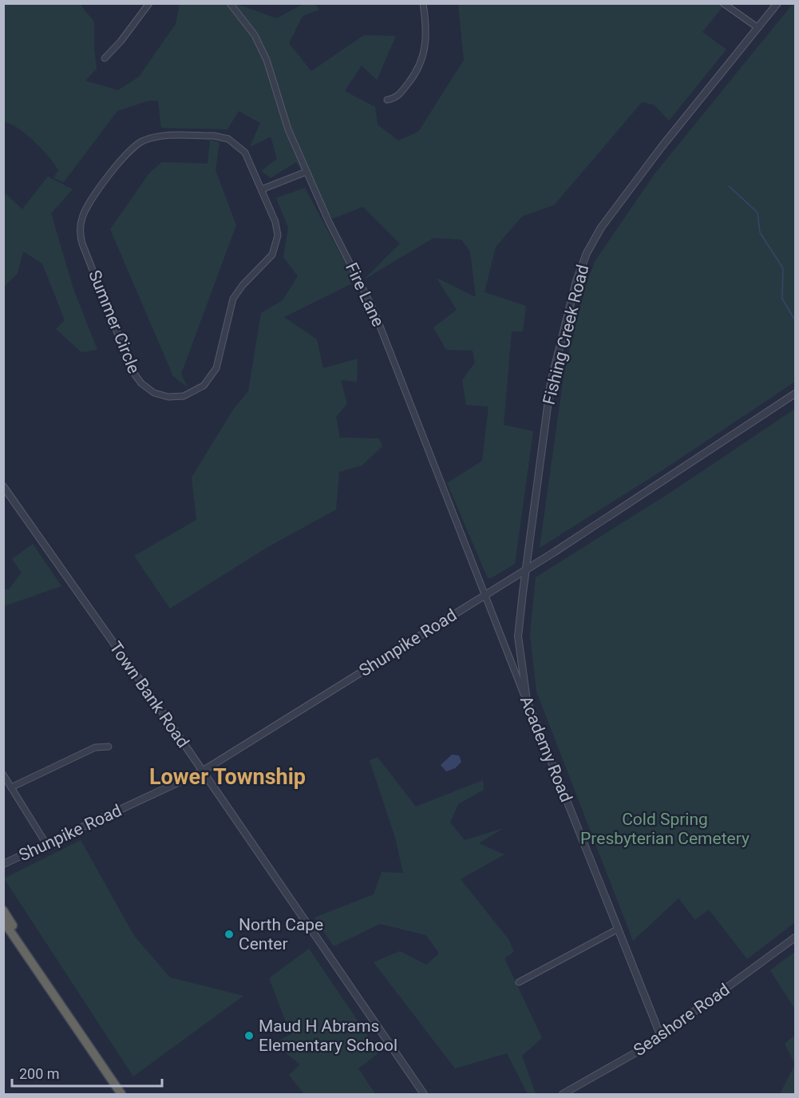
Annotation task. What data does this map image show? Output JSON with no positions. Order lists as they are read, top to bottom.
{
  "streets": {
    "street": [
      "Fire Lane",
      "Summer Circle",
      "Fishing Creek Road",
      "Shunpike Road",
      "Town Bank Road",
      "Academy Road",
      "Seashore Road"
    ]
  },
  "crossings": [
    ["Fire Lane", "Shunpike Road"],
    ["Fire Lane", "Academy Road"],
    ["Fishing Creek Road", "Shunpike Road"],
    ["Fishing Creek Road", "Academy Road"],
    ["Shunpike Road", "Town Bank Road"],
    ["Shunpike Road", "Academy Road"],
    ["Academy Road", "Seashore Road"]
  ],
  "districts": ["Lower Township"],
  "parks": ["Cold Spring Presbyterian Cemetery"],
  "places": ["North Cape Center", "Maud H Abrams Elementary School"],
  "scale_bar": "200 m"
}
